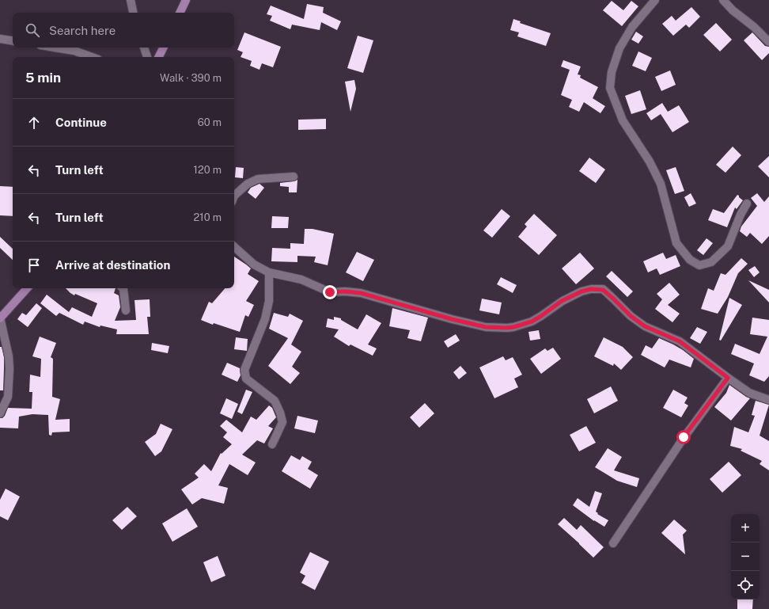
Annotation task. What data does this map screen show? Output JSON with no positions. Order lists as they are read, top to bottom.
{
  "page": {
    "search": "Search here",
    "heading": ["5 min", "Walk · 390 m"],
    "list": [
      ["Continue", "60 m"],
      ["Turn left", "120 m"],
      ["Turn left", "210 m"],
      "Arrive at destination"
    ],
    "map_buttons": ["+", "−"]
  }
}
